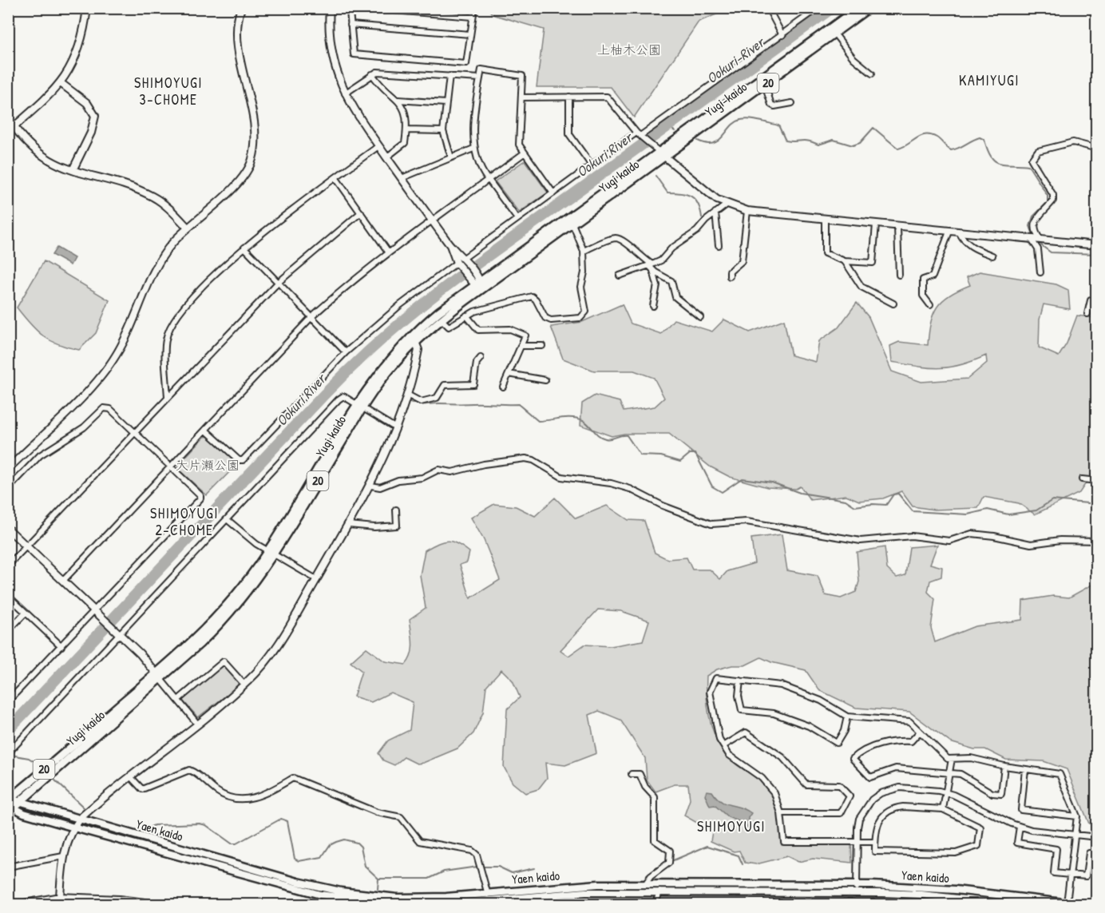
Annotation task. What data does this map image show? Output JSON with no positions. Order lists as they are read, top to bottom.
{
  "streets": {
    "main road": [
      "20",
      "Yugi-kaido",
      "Yugi kaido",
      "Yaen kaido"
    ]
  },
  "crossings": [
    ["Yugi-kaido", "Yugi kaido"],
    ["Yugi kaido", "Yaen kaido"]
  ],
  "districts": [
    "KAMIYUGI",
    "SHIMOYUGI 3-CHOME",
    "SHIMOYUGI 2-CHOME",
    "SHIMOYUGI"
  ],
  "water": ["Ookuri-River", "Ookuri River"],
  "parks": ["上柚木公園", "大片瀬公園"]
}
